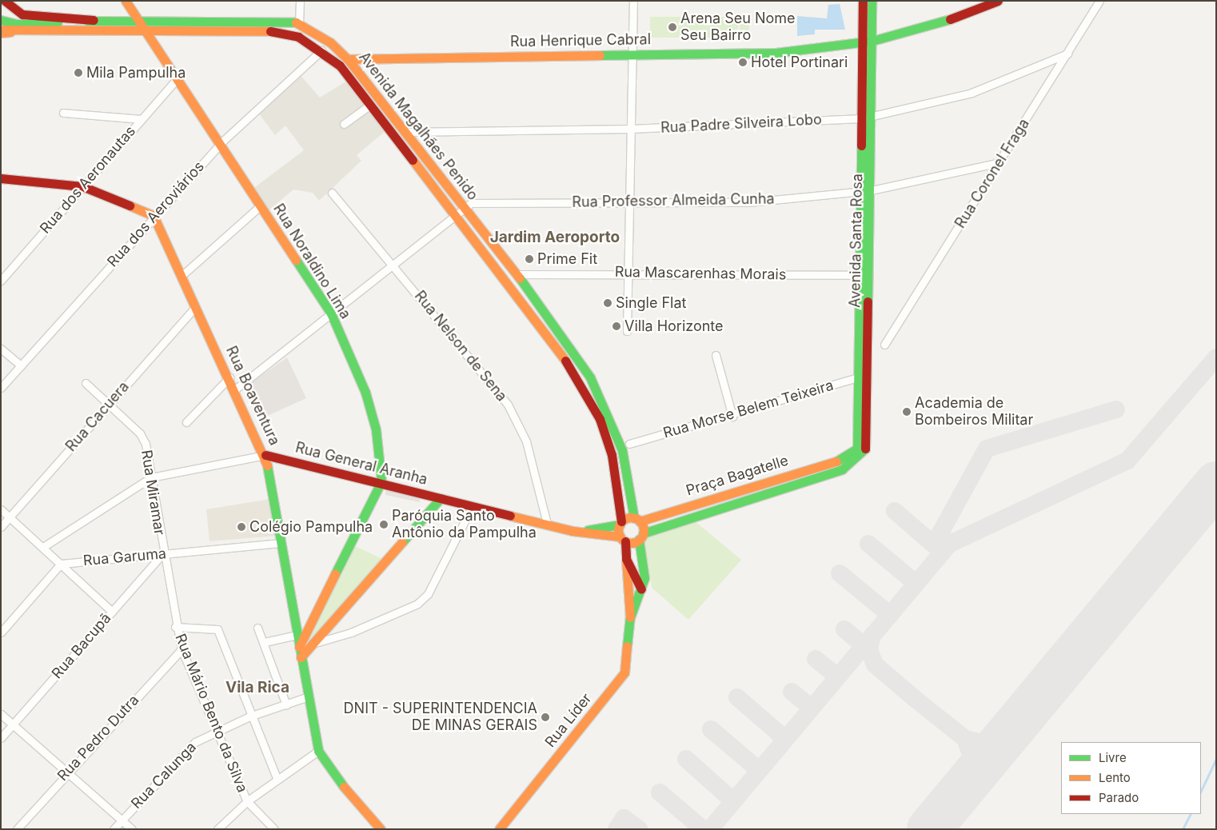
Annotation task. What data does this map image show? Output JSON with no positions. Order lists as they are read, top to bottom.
{
  "streets": {
    "main road": [
      "Rua Henrique Cabral",
      "Avenida Magalhães Penido",
      "Avenida Santa Rosa",
      "Rua Noraldino Lima",
      "Rua Boaventura",
      "Rua General Aranha",
      "Praça Bagatelle",
      "Rua Líder"
    ],
    "street": [
      "Rua Padre Silveira Lobo",
      "Rua Coronel Fraga",
      "Rua dos Aeronautas",
      "Rua Professor Almeida Cunha",
      "Rua dos Aeroviários",
      "Rua Mascarenhas Morais",
      "Rua Nelson de Sena",
      "Rua Morse Belem Teixeira",
      "Rua Cacuera",
      "Rua Miramar",
      "Rua Garuma",
      "Rua Bacupã",
      "Rua Mário Bento da Silva",
      "Rua Pedro Dutra",
      "Rua Calunga"
    ]
  },
  "crossings": [
    ["Rua Henrique Cabral", "Avenida Magalhães Penido"],
    ["Rua Henrique Cabral", "Avenida Santa Rosa"],
    ["Rua Padre Silveira Lobo", "Avenida Magalhães Penido"],
    ["Rua Padre Silveira Lobo", "Rua Coronel Fraga"],
    ["Rua Padre Silveira Lobo", "Avenida Santa Rosa"],
    ["Avenida Magalhães Penido", "Rua Professor Almeida Cunha"],
    ["Avenida Magalhães Penido", "Rua dos Aeroviários"],
    ["Avenida Magalhães Penido", "Rua Noraldino Lima"],
    ["Avenida Magalhães Penido", "Rua Mascarenhas Morais"],
    ["Avenida Magalhães Penido", "Rua General Aranha"],
    ["Avenida Magalhães Penido", "Praça Bagatelle"],
    ["Avenida Magalhães Penido", "Rua Líder"],
    ["Rua Coronel Fraga", "Rua Professor Almeida Cunha"],
    ["Rua dos Aeronautas", "Rua Noraldino Lima"],
    ["Rua Professor Almeida Cunha", "Avenida Santa Rosa"],
    ["Rua dos Aeroviários", "Rua Noraldino Lima"],
    ["Rua dos Aeroviários", "Rua Boaventura"],
    ["Avenida Santa Rosa", "Rua Mascarenhas Morais"],
    ["Avenida Santa Rosa", "Rua Morse Belem Teixeira"],
    ["Avenida Santa Rosa", "Praça Bagatelle"],
    ["Rua Noraldino Lima", "Rua General Aranha"],
    ["Rua Nelson de Sena", "Rua General Aranha"],
    ["Rua Boaventura", "Rua Cacuera"],
    ["Rua Boaventura", "Rua General Aranha"],
    ["Rua Boaventura", "Rua Garuma"],
    ["Rua Boaventura", "Rua Calunga"],
    ["Rua Cacuera", "Rua Miramar"],
    ["Rua General Aranha", "Praça Bagatelle"],
    ["Rua General Aranha", "Rua Miramar"],
    ["Rua General Aranha", "Rua Líder"],
    ["Praça Bagatelle", "Rua Líder"],
    ["Rua Miramar", "Rua Garuma"],
    ["Rua Miramar", "Rua Bacupã"],
    ["Rua Miramar", "Rua Mário Bento da Silva"],
    ["Rua Garuma", "Rua Bacupã"],
    ["Rua Garuma", "Rua Mário Bento da Silva"],
    ["Rua Bacupã", "Rua Mário Bento da Silva"],
    ["Rua Mário Bento da Silva", "Rua Pedro Dutra"],
    ["Rua Mário Bento da Silva", "Rua Calunga"]
  ],
  "districts": ["Jardim Aeroporto", "Vila Rica"],
  "places": [
    "Arena Seu Nome Seu Bairro",
    "Hotel Portinari",
    "Mila Pampulha",
    "Prime Fit",
    "Single Flat",
    "Villa Horizonte",
    "Academia de Bombeiros Militar",
    "Paróquia Santo Antônio da Pampulha",
    "Colégio Pampulha",
    "DNIT - SUPERINTENDENCIA DE MINAS GERAIS"
  ],
  "legend": ["Livre", "Lento", "Parado"]
}
